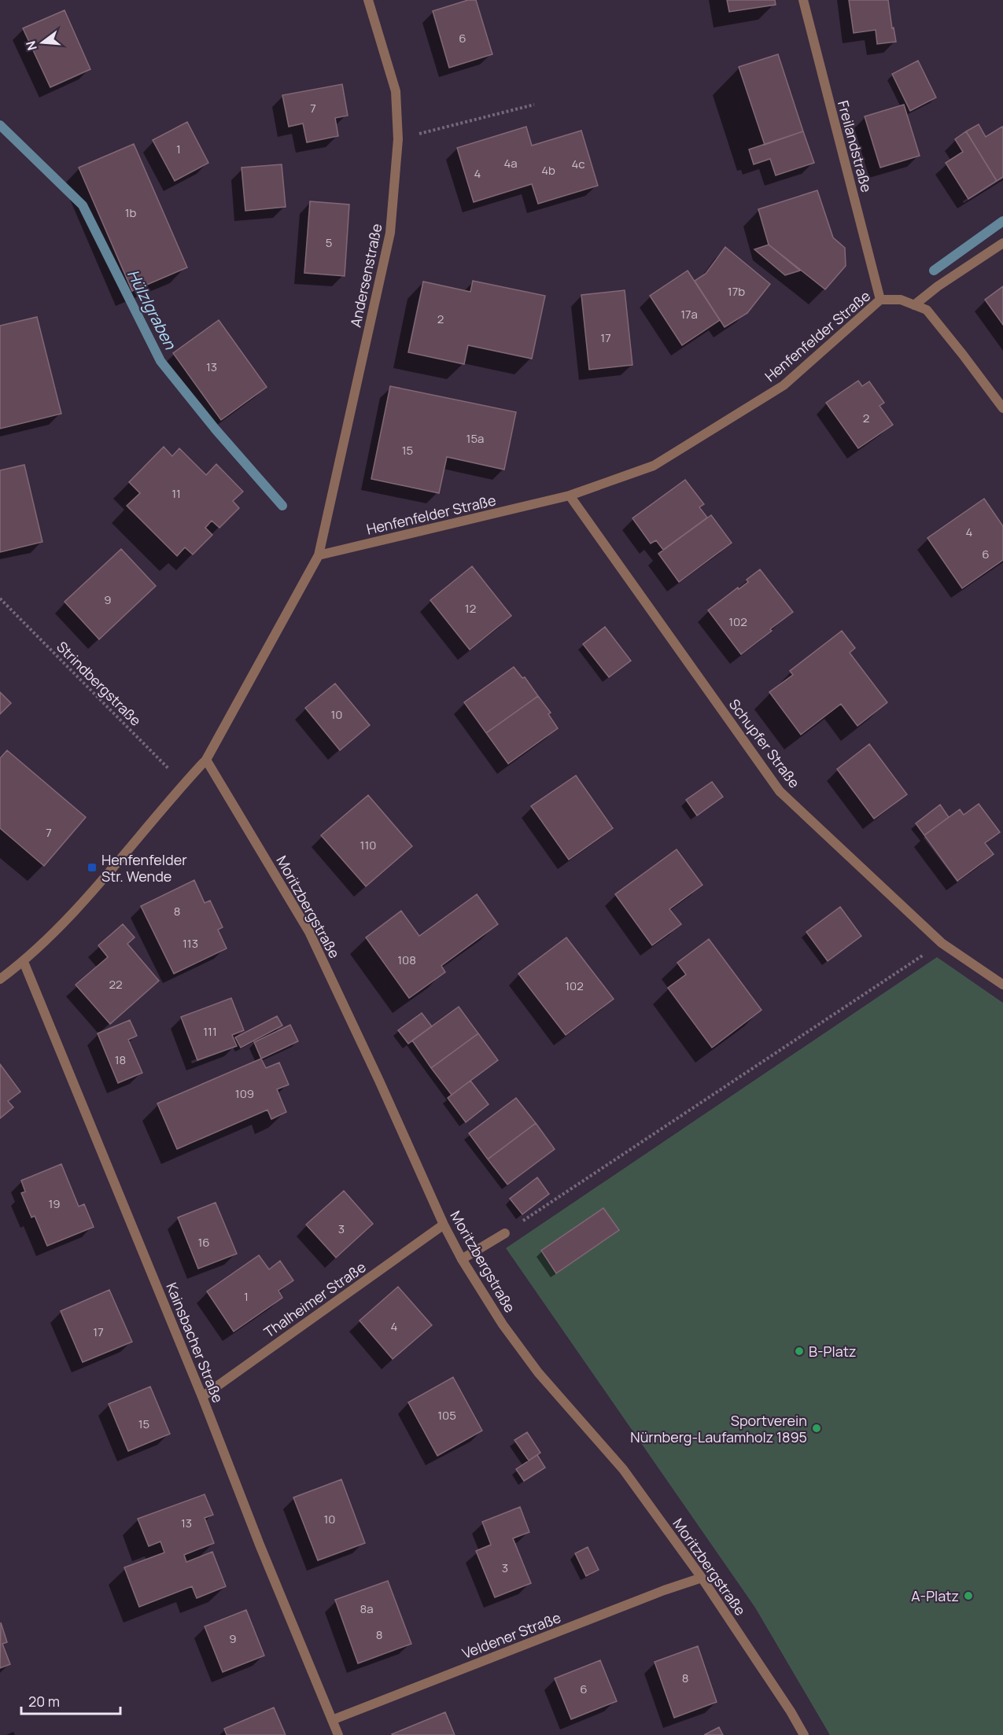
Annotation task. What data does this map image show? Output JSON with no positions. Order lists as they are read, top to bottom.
{
  "streets": {
    "street": [
      "Freilandstraße",
      "Andersenstraße",
      "Henfenfelder Straße",
      "Schupfer Straße",
      "Moritzbergstraße",
      "Thalheimer Straße",
      "Kainsbacher Straße",
      "Veldener Straße"
    ],
    "path": ["Strindbergstraße"]
  },
  "crossings": [
    ["Freilandstraße", "Henfenfelder Straße"],
    ["Andersenstraße", "Henfenfelder Straße"],
    ["Henfenfelder Straße", "Schupfer Straße"],
    ["Moritzbergstraße", "Thalheimer Straße"],
    ["Moritzbergstraße", "Veldener Straße"],
    ["Thalheimer Straße", "Kainsbacher Straße"],
    ["Kainsbacher Straße", "Veldener Straße"]
  ],
  "water": ["Hülzlgraben"],
  "places": {
    "transit": ["Henfenfelder Str. Wende"],
    "other": ["B-Platz", "Sportverein Nürnberg-Laufamholz 1895", "A-Platz"]
  },
  "house_numbers": [
    "6",
    "7",
    "1",
    "4a",
    "4c",
    "4b",
    "4",
    "1b",
    "5",
    "17b",
    "17a",
    "2",
    "17",
    "13",
    "2",
    "15a",
    "15",
    "11",
    "4",
    "6",
    "9",
    "12",
    "102",
    "10",
    "7",
    "110",
    "8",
    "113",
    "108",
    "22",
    "102",
    "111",
    "18",
    "109",
    "19",
    "3",
    "16",
    "1",
    "4",
    "17",
    "105",
    "15",
    "10",
    "13",
    "3",
    "8a",
    "8",
    "9",
    "8",
    "6"
  ],
  "scale_bar": "20 m",
  "north": "left"
}
